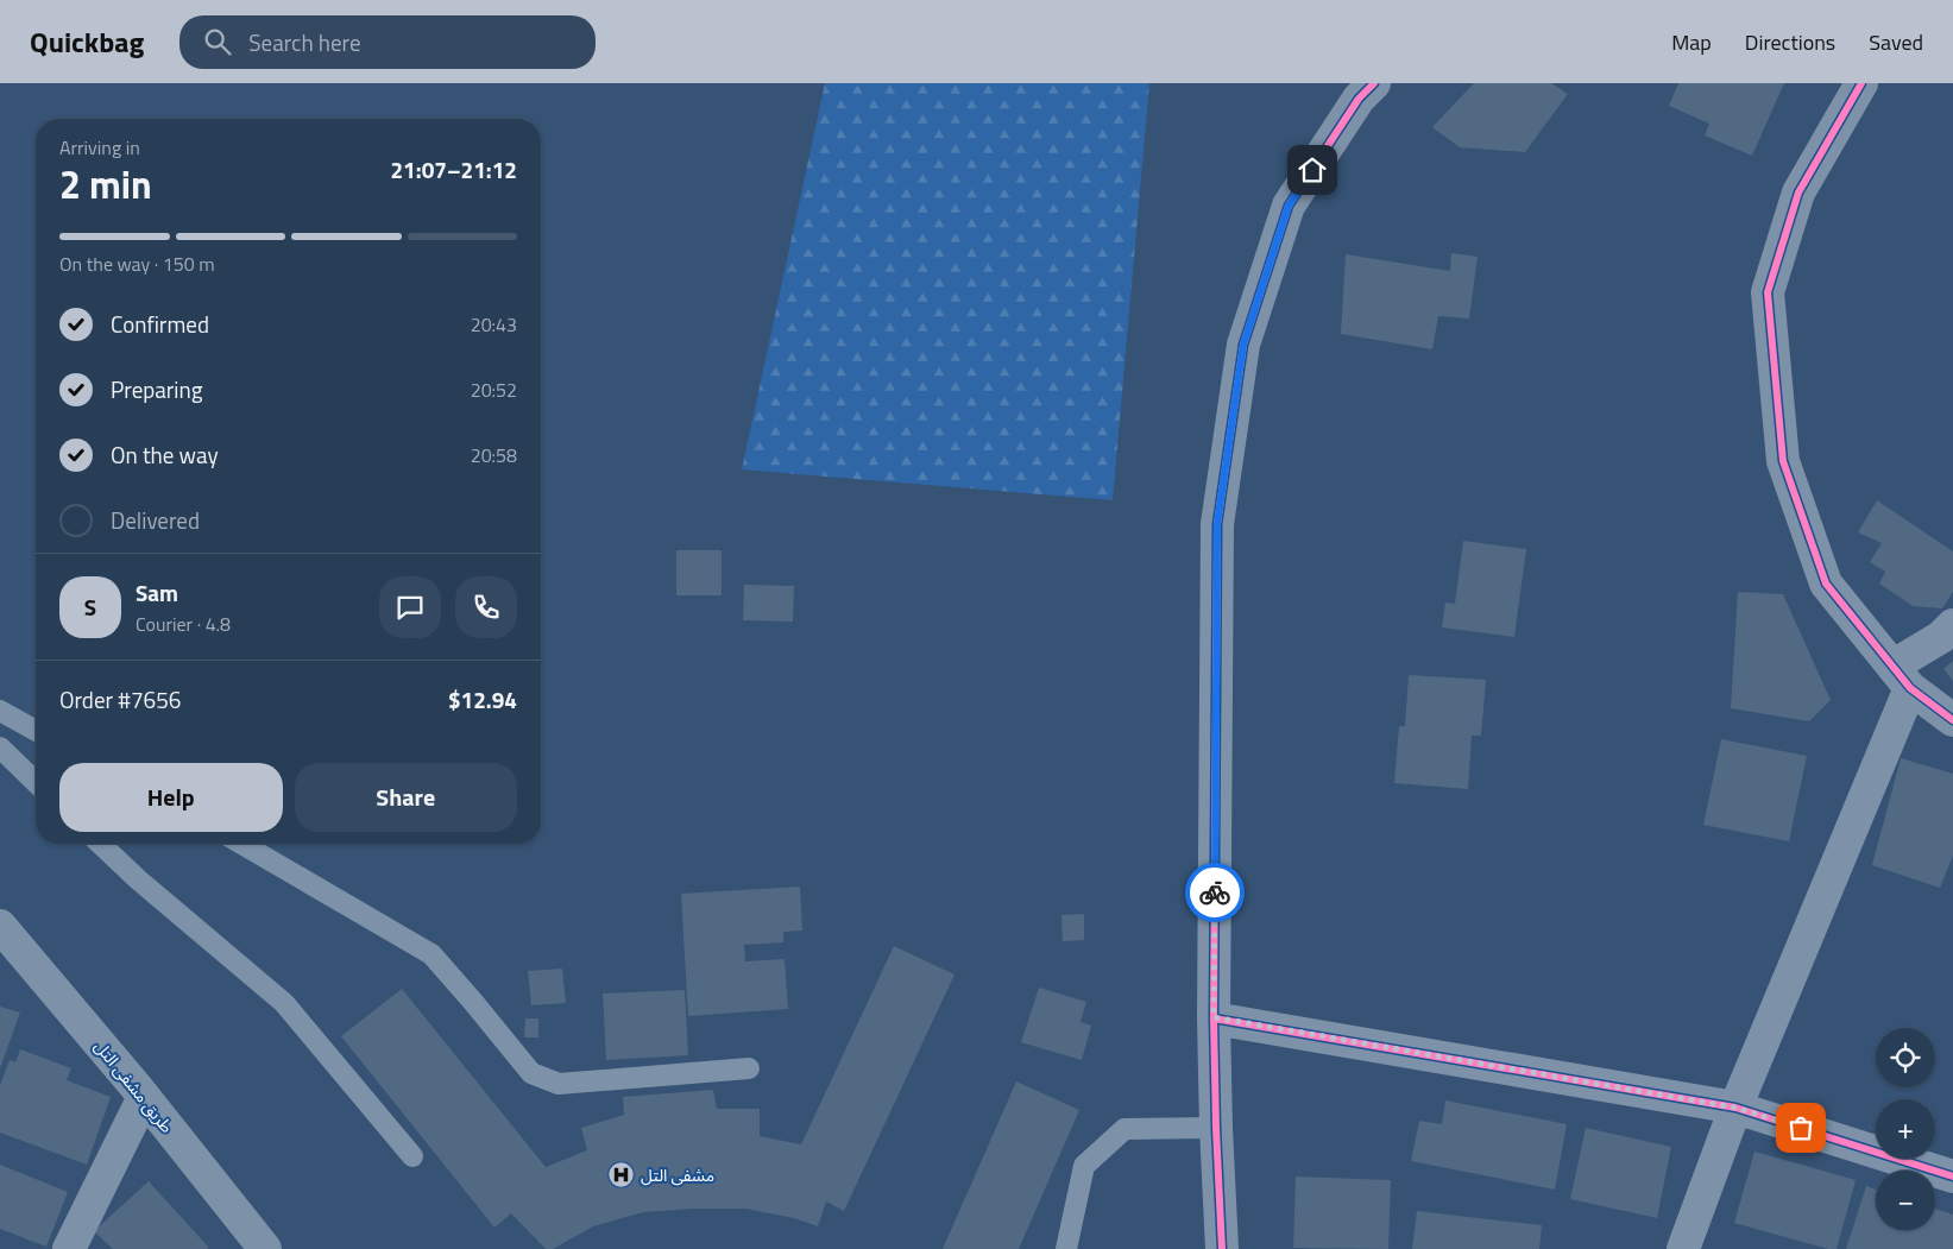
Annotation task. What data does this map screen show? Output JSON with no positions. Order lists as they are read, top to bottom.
{
  "streets": {
    "street": ["طريق مشفى التل"]
  },
  "places": {
    "hospital": ["مشفى التل"]
  },
  "page": {
    "header": "Quickbag",
    "search": "Search here",
    "nav": ["Map", "Directions", "Saved"],
    "heading": ["2 min", "Arriving in", "21:07–21:12"],
    "panel": [
      "Sam",
      "Courier · 4.8",
      "Order #7656",
      "$12.94"
    ],
    "bar": "On the way · 150 m",
    "list": [
      ["Confirmed", "20:43"],
      ["Preparing", "20:52"],
      ["On the way", "20:58"],
      "Delivered"
    ],
    "round": "S",
    "buttons": ["Help", "Share"],
    "map_buttons": ["+", "−"]
  }
}
